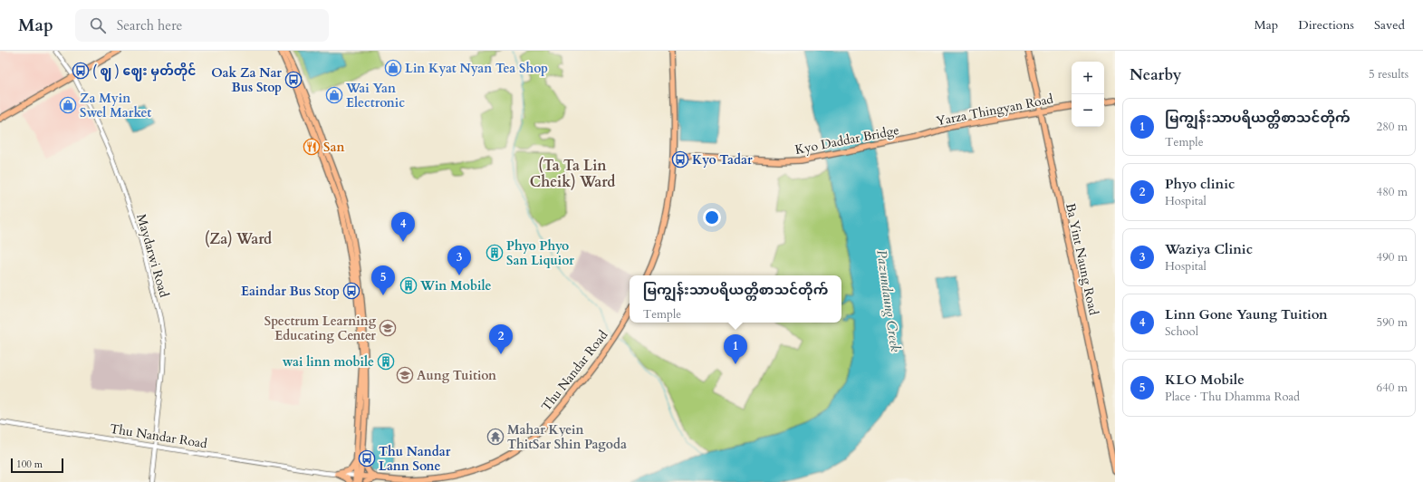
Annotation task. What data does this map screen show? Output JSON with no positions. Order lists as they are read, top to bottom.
{
  "streets": {
    "main road": [
      "Yarza Thingyan Road",
      "Kyo Daddar Bridge",
      "Ba Yint Naung Road",
      "Thu Nandar Road"
    ],
    "street": ["Maydarwi Road"]
  },
  "crossings": [
    ["Yarza Thingyan Road", "Kyo Daddar Bridge"],
    ["Yarza Thingyan Road", "Ba Yint Naung Road"],
    ["Maydarwi Road", "Thu Nandar Road"]
  ],
  "districts": ["(Ta Ta Lin Cheik) Ward", "(Za) Ward"],
  "water": ["Pazundaung Creek"],
  "places": {
    "shop": ["Lin Kyat Nyan Tea Shop", "Wai Yan Electronic", "Za Myin Swel Market"],
    "bus stop": [
      "( ဈ ) ဈေး မှတ်တိုင်",
      "Oak Za Nar Bus Stop",
      "Kyo Tadar",
      "Eaindar Bus Stop",
      "Thu Nandar Lann Sone"
    ],
    "restaurant": ["San"],
    "building": ["Phyo Phyo San Liquior", "Win Mobile", "wai linn mobile"],
    "school or university": ["Spectrum Learning Educating Center", "Aung Tuition"],
    "temple": ["Mahar Kyein ThitSar Shin Pagoda"]
  },
  "scale_bar": "100 m",
  "page": {
    "header": "Map",
    "search": "Search here",
    "nav": ["Map", "Directions", "Saved"],
    "heading": ["Nearby", "5 results"],
    "map_buttons": ["+", "−"],
    "list": [
      {
        "mark": "1",
        "name": "မြကျွန်းသာပရိယတ္တိစာသင်တိုက်",
        "note": "Temple",
        "value": "280 m"
      },
      {
        "mark": "2",
        "name": "Phyo clinic",
        "note": "Hospital",
        "value": "480 m"
      },
      {
        "mark": "3",
        "name": "Waziya Clinic",
        "note": "Hospital",
        "value": "490 m"
      },
      {
        "mark": "4",
        "name": "Linn Gone Yaung Tuition",
        "note": "School",
        "value": "590 m"
      },
      {
        "mark": "5",
        "name": "KLO Mobile",
        "note": "Place · Thu Dhamma Road",
        "value": "640 m"
      }
    ],
    "pins": [
      "4",
      "3",
      "5",
      "2",
      "1"
    ],
    "popup": ["မြကျွန်းသာပရိယတ္တိစာသင်တိုက်", "Temple"],
    "scale": "100 m"
  }
}
